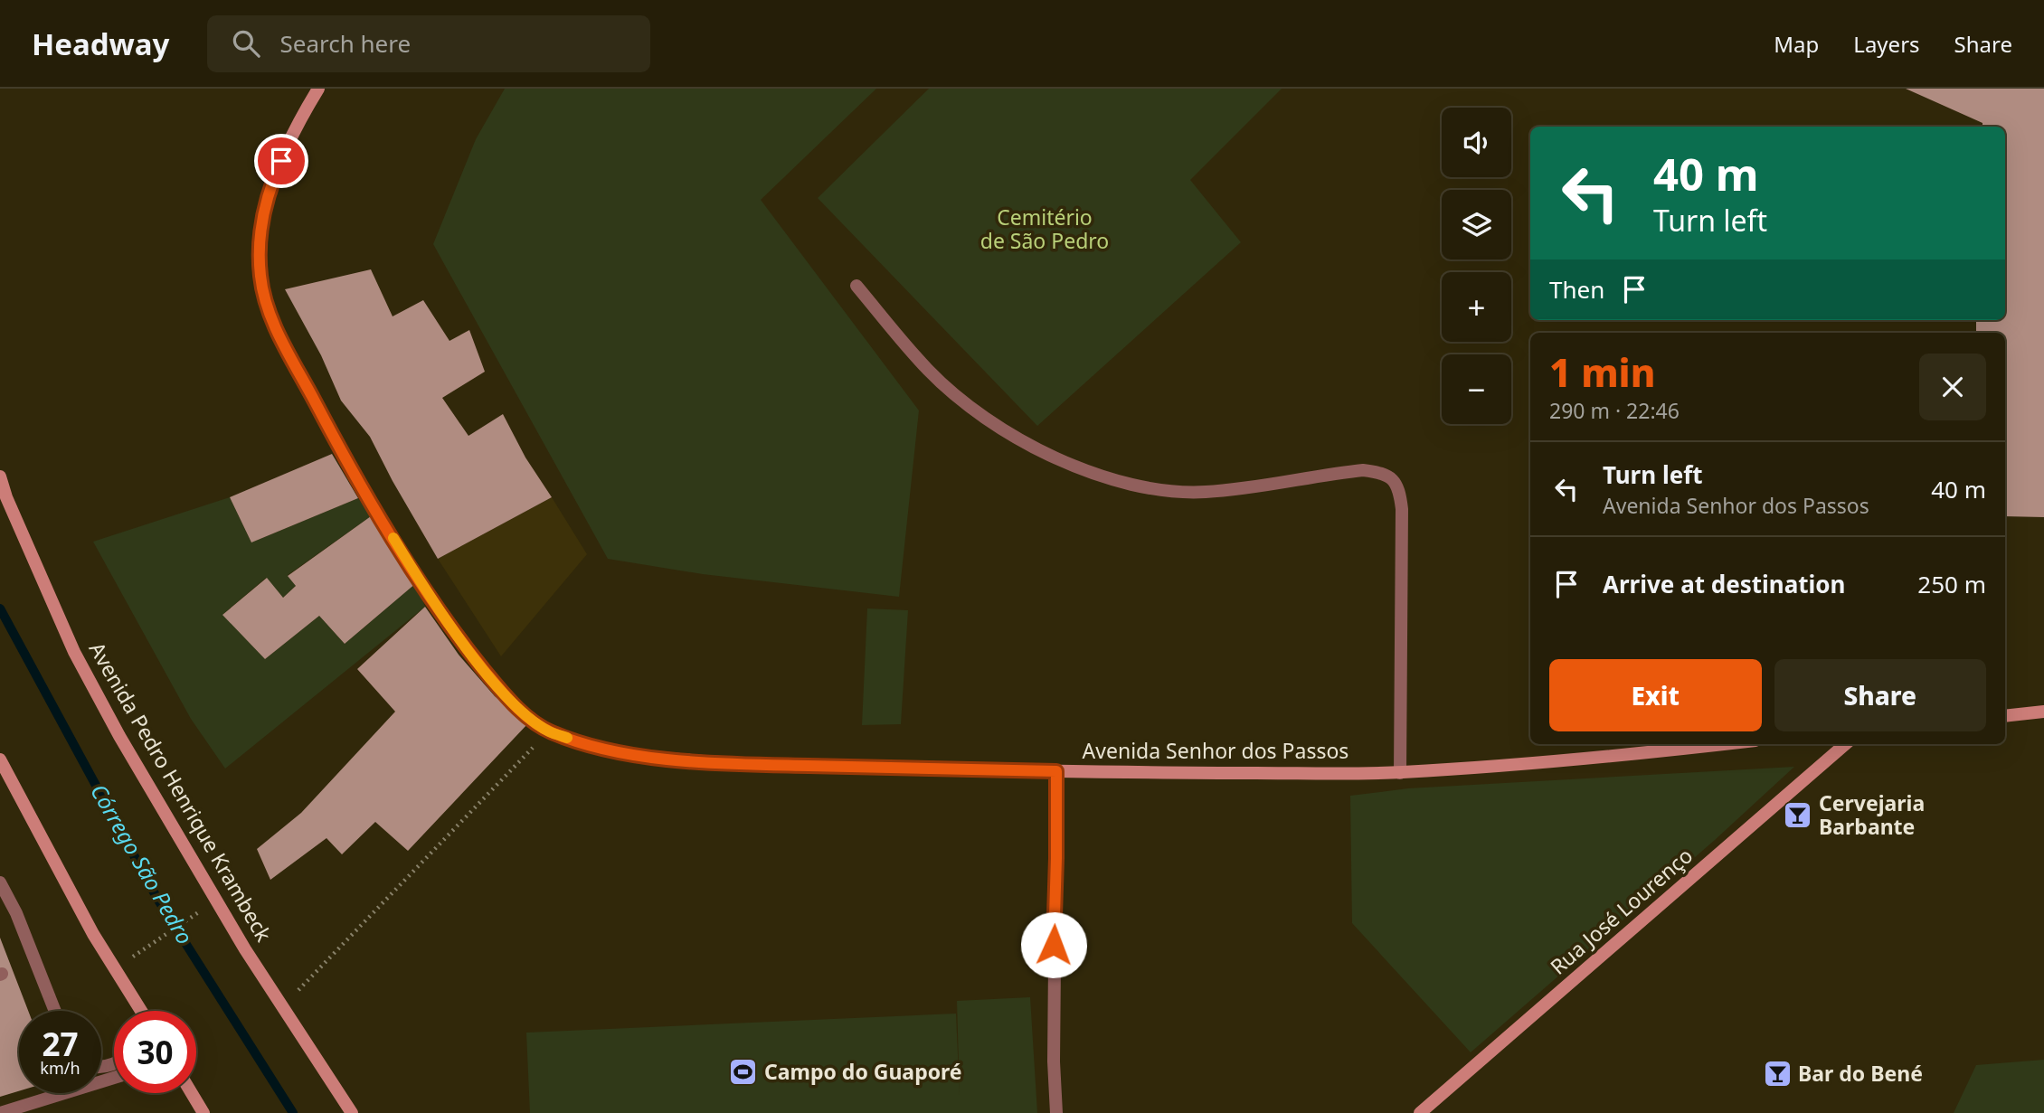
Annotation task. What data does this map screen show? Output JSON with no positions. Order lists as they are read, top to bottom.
{
  "streets": {
    "street": ["Avenida Senhor dos Passos", "Avenida Pedro Henrique Krambeck", "Rua José Lourenço"]
  },
  "water": ["Córrego São Pedro"],
  "parks": ["Cemitério de São Pedro"],
  "places": {
    "bar": ["Cervejaria Barbante", "Bar do Bené"],
    "sports": ["Campo do Guaporé"]
  },
  "page": {
    "header": "Headway",
    "search": "Search here",
    "nav": ["Map", "Layers", "Share"],
    "map_buttons": ["+", "−"],
    "turn": ["40 m", "Turn left"],
    "then": "Then",
    "heading": ["1 min", "290 m · 22:46"],
    "list": [
      {
        "name": "Turn left",
        "note": "Avenida Senhor dos Passos",
        "value": "40 m"
      },
      {
        "name": "Arrive at destination",
        "value": "250 m"
      }
    ],
    "buttons": ["Exit", "Share"],
    "speed": "27 km/h",
    "limit": "30"
  }
}
